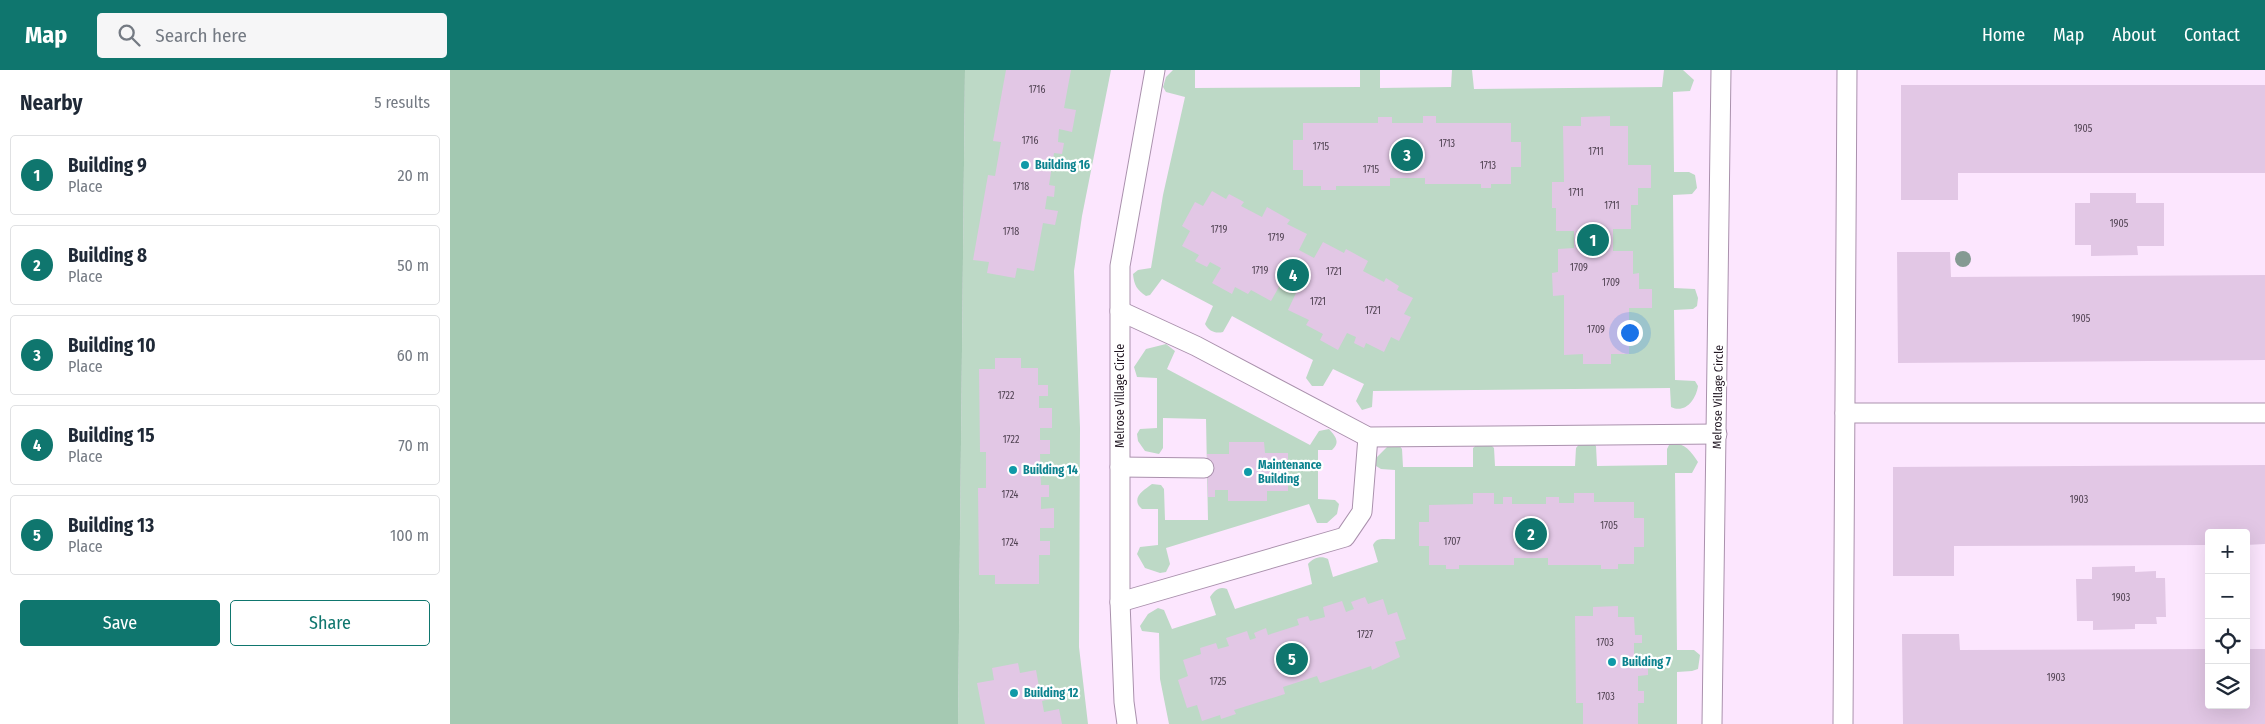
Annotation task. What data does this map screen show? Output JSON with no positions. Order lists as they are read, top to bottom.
{
  "streets": {
    "lane": ["Melrose Village Circle"]
  },
  "places": [
    "Building 16",
    "Building 14",
    "Maintenance Building",
    "Building 7",
    "Building 12"
  ],
  "house_numbers": [
    "1716",
    "1905",
    "1716",
    "1713",
    "1715",
    "1711",
    "1713",
    "1715",
    "1718",
    "1711",
    "1711",
    "1905",
    "1719",
    "1718",
    "1719",
    "1709",
    "1719",
    "1721",
    "1709",
    "1721",
    "1721",
    "1905",
    "1709",
    "1722",
    "1722",
    "1724",
    "1903",
    "1705",
    "1707",
    "1724",
    "1903",
    "1727",
    "1703",
    "1903",
    "1725",
    "1703"
  ],
  "page": {
    "header": "Map",
    "search": "Search here",
    "nav": [
      "Home",
      "Map",
      "About",
      "Contact"
    ],
    "heading": ["Nearby", "5 results"],
    "list": [
      {
        "mark": "1",
        "name": "Building 9",
        "note": "Place",
        "value": "20 m"
      },
      {
        "mark": "2",
        "name": "Building 8",
        "note": "Place",
        "value": "50 m"
      },
      {
        "mark": "3",
        "name": "Building 10",
        "note": "Place",
        "value": "60 m"
      },
      {
        "mark": "4",
        "name": "Building 15",
        "note": "Place",
        "value": "70 m"
      },
      {
        "mark": "5",
        "name": "Building 13",
        "note": "Place",
        "value": "100 m"
      }
    ],
    "pins": [
      "3",
      "1",
      "4",
      "2",
      "5"
    ],
    "map_buttons": ["+", "−"],
    "buttons": ["Save", "Share"]
  }
}
